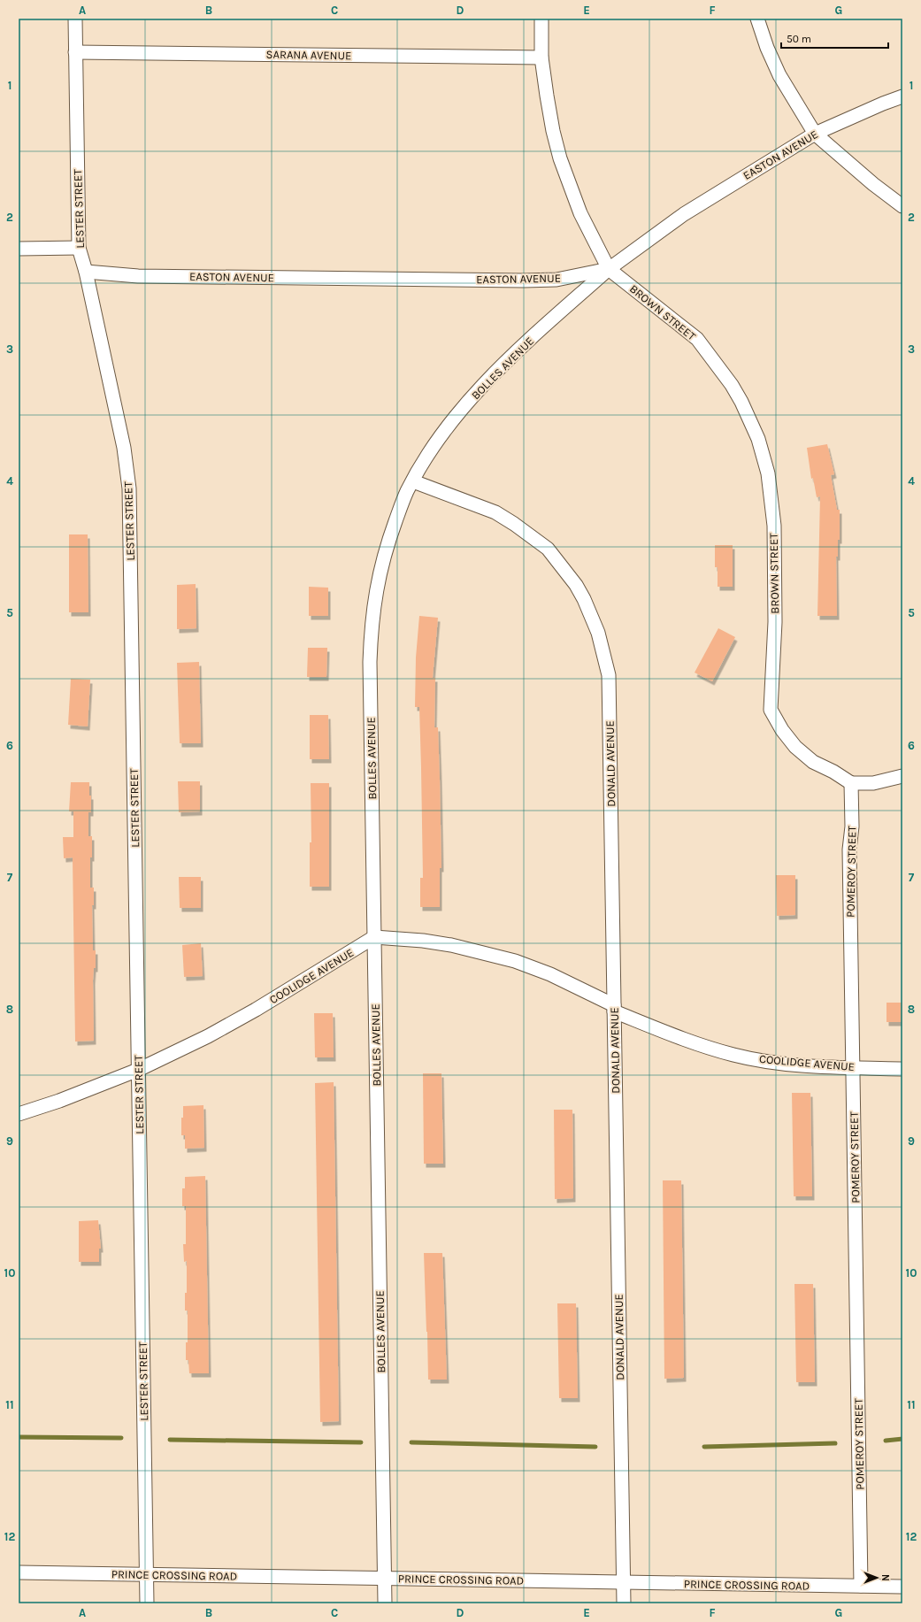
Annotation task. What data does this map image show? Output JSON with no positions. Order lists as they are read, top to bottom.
{
  "streets": {
    "street": [
      "SARANA AVENUE",
      "EASTON AVENUE",
      "LESTER STREET",
      "BROWN STREET",
      "BOLLES AVENUE",
      "DONALD AVENUE",
      "POMEROY STREET",
      "COOLIDGE AVENUE",
      "PRINCE CROSSING ROAD"
    ]
  },
  "crossings": [
    ["SARANA AVENUE", "LESTER STREET"],
    ["SARANA AVENUE", "BROWN STREET"],
    ["EASTON AVENUE", "LESTER STREET"],
    ["EASTON AVENUE", "BROWN STREET"],
    ["EASTON AVENUE", "BOLLES AVENUE"],
    ["LESTER STREET", "COOLIDGE AVENUE"],
    ["LESTER STREET", "PRINCE CROSSING ROAD"],
    ["BROWN STREET", "BOLLES AVENUE"],
    ["BROWN STREET", "POMEROY STREET"],
    ["BOLLES AVENUE", "DONALD AVENUE"],
    ["BOLLES AVENUE", "COOLIDGE AVENUE"],
    ["BOLLES AVENUE", "PRINCE CROSSING ROAD"],
    ["DONALD AVENUE", "COOLIDGE AVENUE"],
    ["DONALD AVENUE", "PRINCE CROSSING ROAD"],
    ["POMEROY STREET", "COOLIDGE AVENUE"],
    ["POMEROY STREET", "PRINCE CROSSING ROAD"]
  ],
  "scale_bar": "50 m",
  "north": "right",
  "grid": {
    "columns": [
      "A",
      "B",
      "C",
      "D",
      "E",
      "F",
      "G"
    ],
    "rows": [
      "1",
      "2",
      "3",
      "4",
      "5",
      "6",
      "7",
      "8",
      "9",
      "10",
      "11",
      "12"
    ]
  }
}
